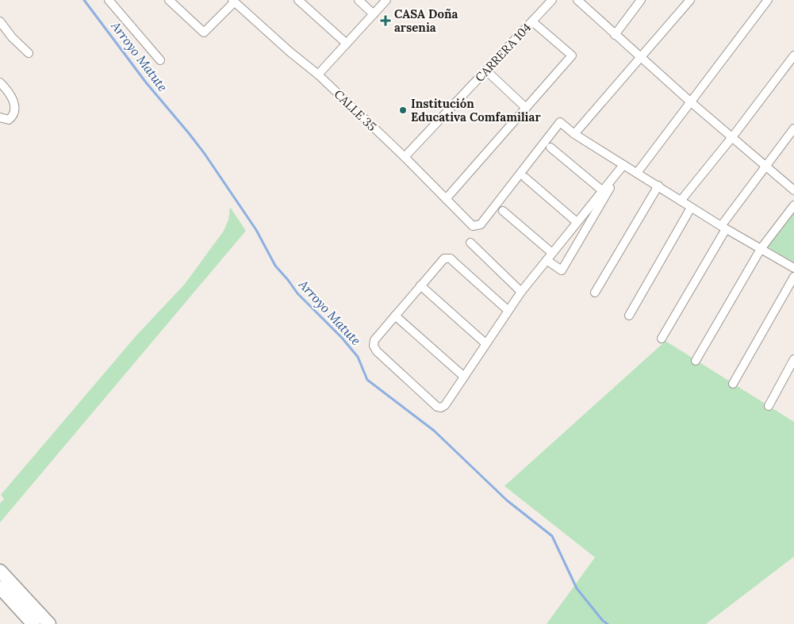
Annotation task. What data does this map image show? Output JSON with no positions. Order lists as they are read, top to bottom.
{
  "streets": {
    "street": ["CARRERA 104", "CALLE 35"]
  },
  "crossings": [
    ["CARRERA 104", "CALLE 35"]
  ],
  "water": ["Arroyo Matute"],
  "places": {
    "health": ["CASA Doña arsenia"],
    "other": ["Institución Educativa Comfamiliar"]
  }
}
